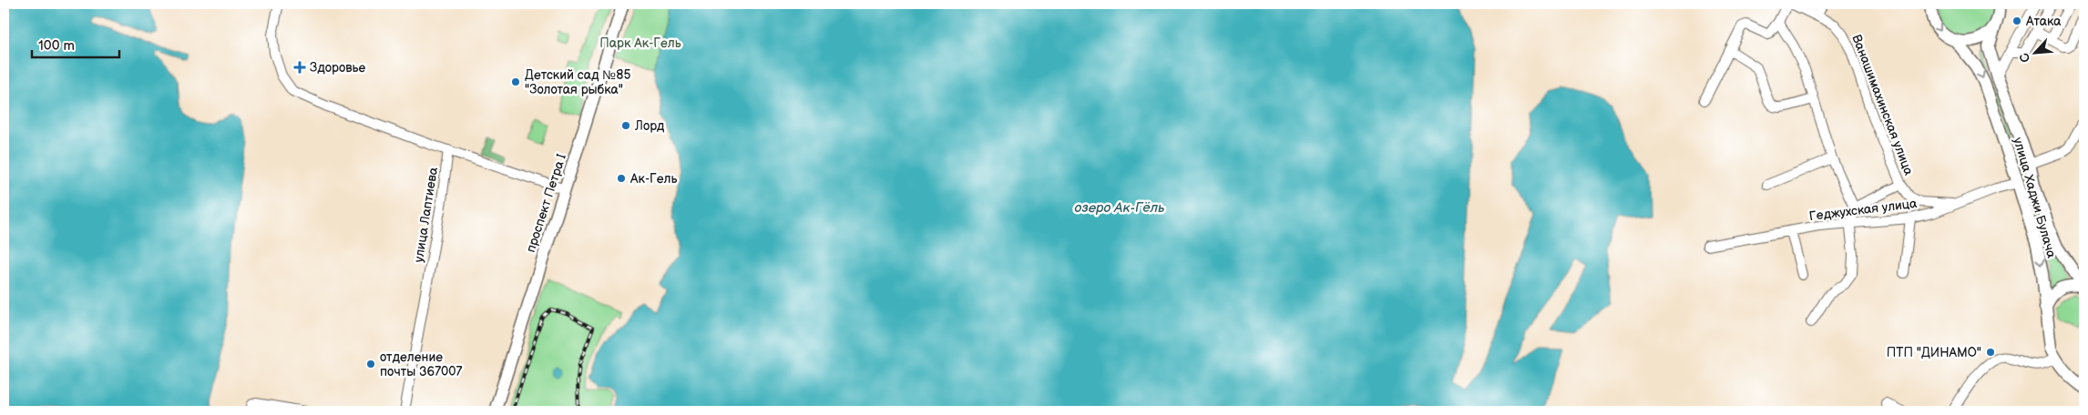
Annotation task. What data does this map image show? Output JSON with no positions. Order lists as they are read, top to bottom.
{
  "streets": {
    "main road": ["улица Хаджи Булача", "проспект Петра I"],
    "street": ["Ванашимахинская улица", "Геджухская улица", "улица Лаптиева"]
  },
  "crossings": [
    ["Ванашимахинская улица", "Геджухская улица"],
    ["улица Хаджи Булача", "Геджухская улица"]
  ],
  "water": ["озеро Ак-Гёль"],
  "parks": ["Парк Ак-Гель"],
  "places": {
    "other": [
      "Атака",
      "Детский сад №85 \"Золотая рыбка\"",
      "Лорд",
      "Ак-Гель",
      "ПТП \"ДИНАМО\"",
      "отделение почты 367007"
    ],
    "health": ["Здоровье"]
  },
  "scale_bar": "100 m",
  "north": "bottom left"
}
